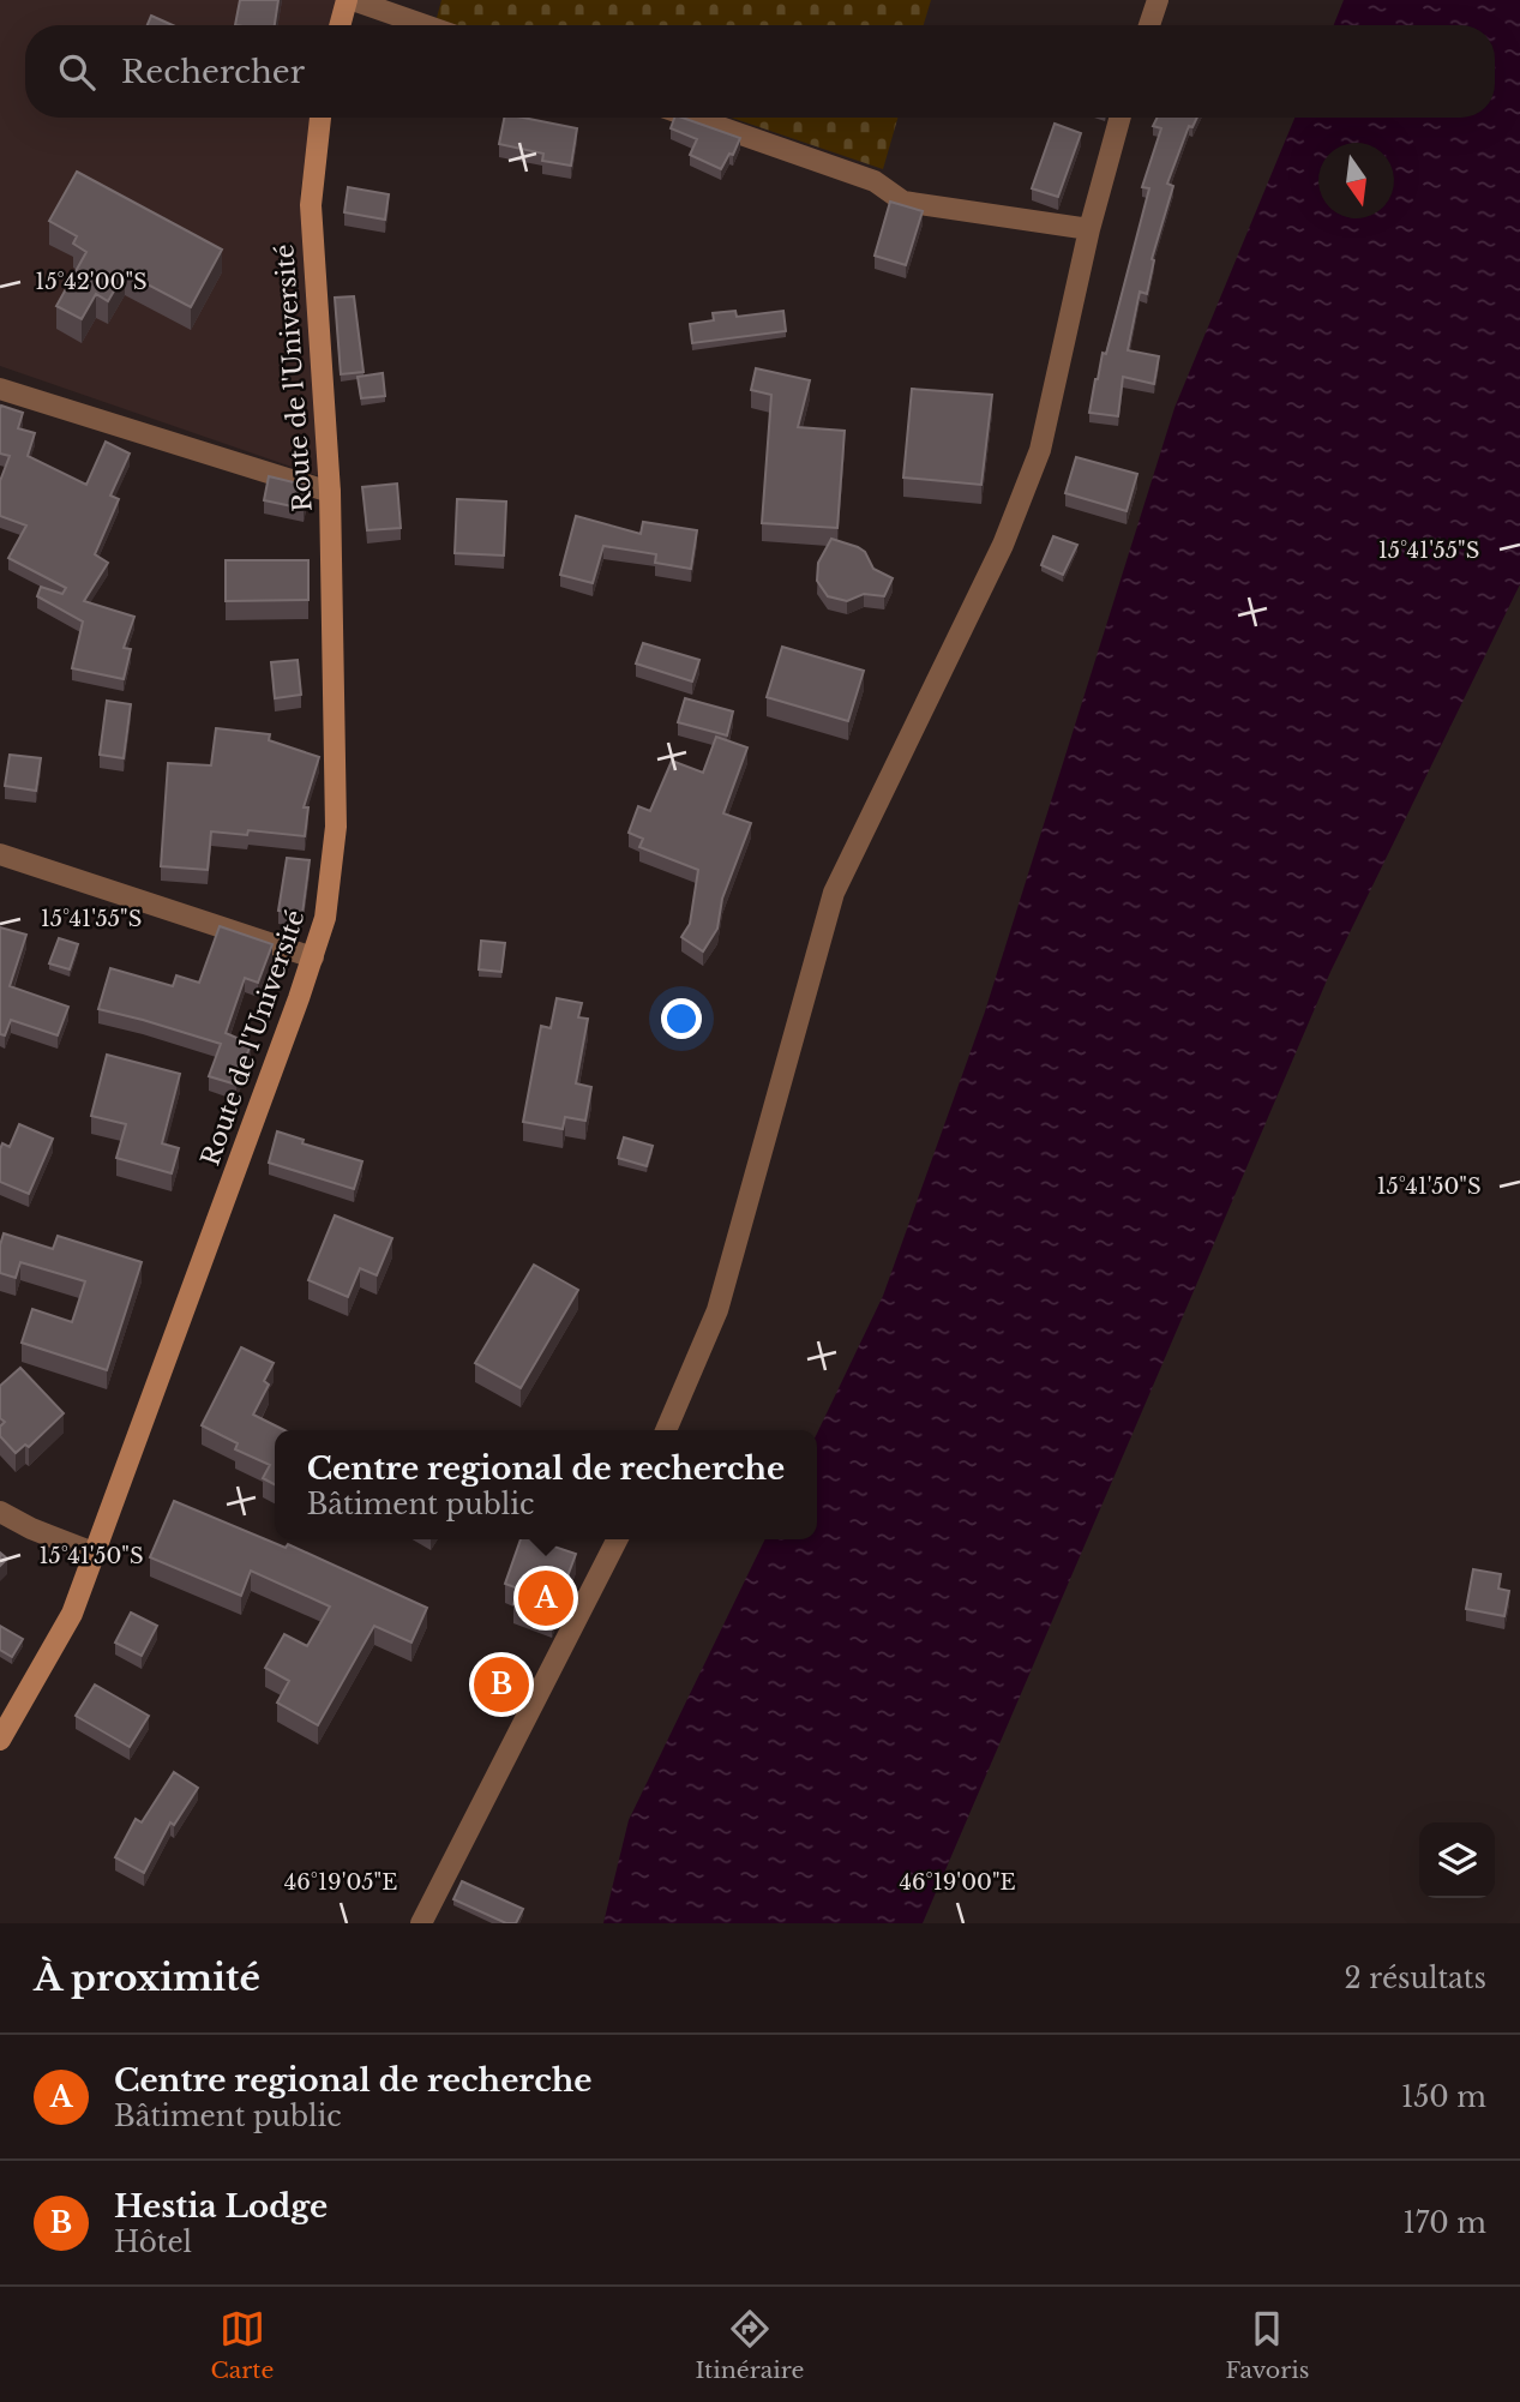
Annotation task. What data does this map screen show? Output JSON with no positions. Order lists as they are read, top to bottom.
{
  "streets": {
    "street": ["Route de l'Université"]
  },
  "north": "bottom",
  "page": {
    "search": "Rechercher",
    "popup": ["Centre regional de recherche", "Bâtiment public"],
    "pins": ["A", "B"],
    "heading": ["À proximité", "2 résultats"],
    "list": [
      {
        "mark": "A",
        "name": "Centre regional de recherche",
        "note": "Bâtiment public",
        "value": "150 m"
      },
      {
        "mark": "B",
        "name": "Hestia Lodge",
        "note": "Hôtel",
        "value": "170 m"
      }
    ],
    "nav": ["Carte", "Itinéraire", "Favoris"]
  },
  "coordinates": [
    "15°42'00\"S",
    "15°41'55\"S",
    "15°41'50\"S",
    "46°19'05\"E",
    "46°19'00\"E"
  ]
}
